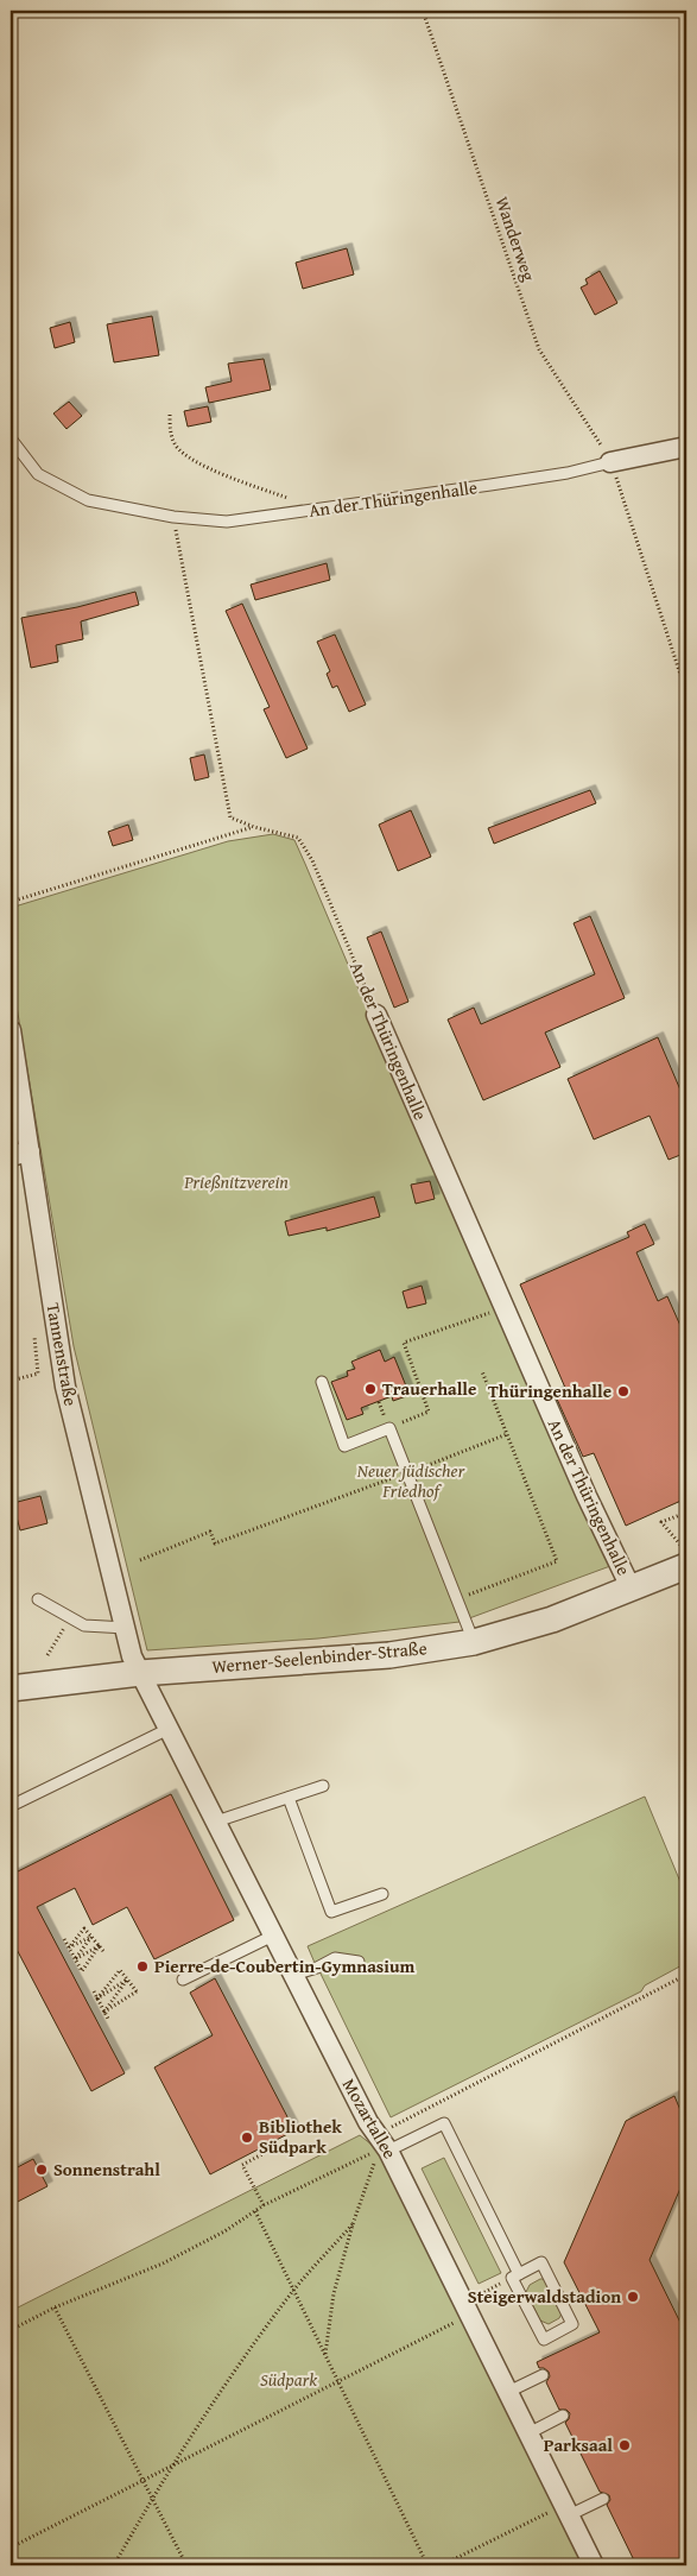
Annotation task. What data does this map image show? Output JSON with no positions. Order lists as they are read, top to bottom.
{
  "streets": {
    "street": [
      "An der Thüringenhalle",
      "Tannenstraße",
      "Werner-Seelenbinder-Straße",
      "Mozartallee"
    ],
    "path": ["Wanderweg"]
  },
  "crossings": [
    ["Wanderweg", "An der Thüringenhalle"],
    ["An der Thüringenhalle", "Werner-Seelenbinder-Straße"],
    ["Tannenstraße", "Werner-Seelenbinder-Straße"],
    ["Tannenstraße", "Mozartallee"],
    ["Werner-Seelenbinder-Straße", "Mozartallee"]
  ],
  "parks": ["Prießnitzverein", "Neuer jüdischer Friedhof", "Südpark"],
  "places": [
    "Trauerhalle",
    "Thüringenhalle",
    "Pierre-de-Coubertin-Gymnasium",
    "Bibliothek Südpark",
    "Sonnenstrahl",
    "Steigerwaldstadion",
    "Parksaal"
  ]
}
